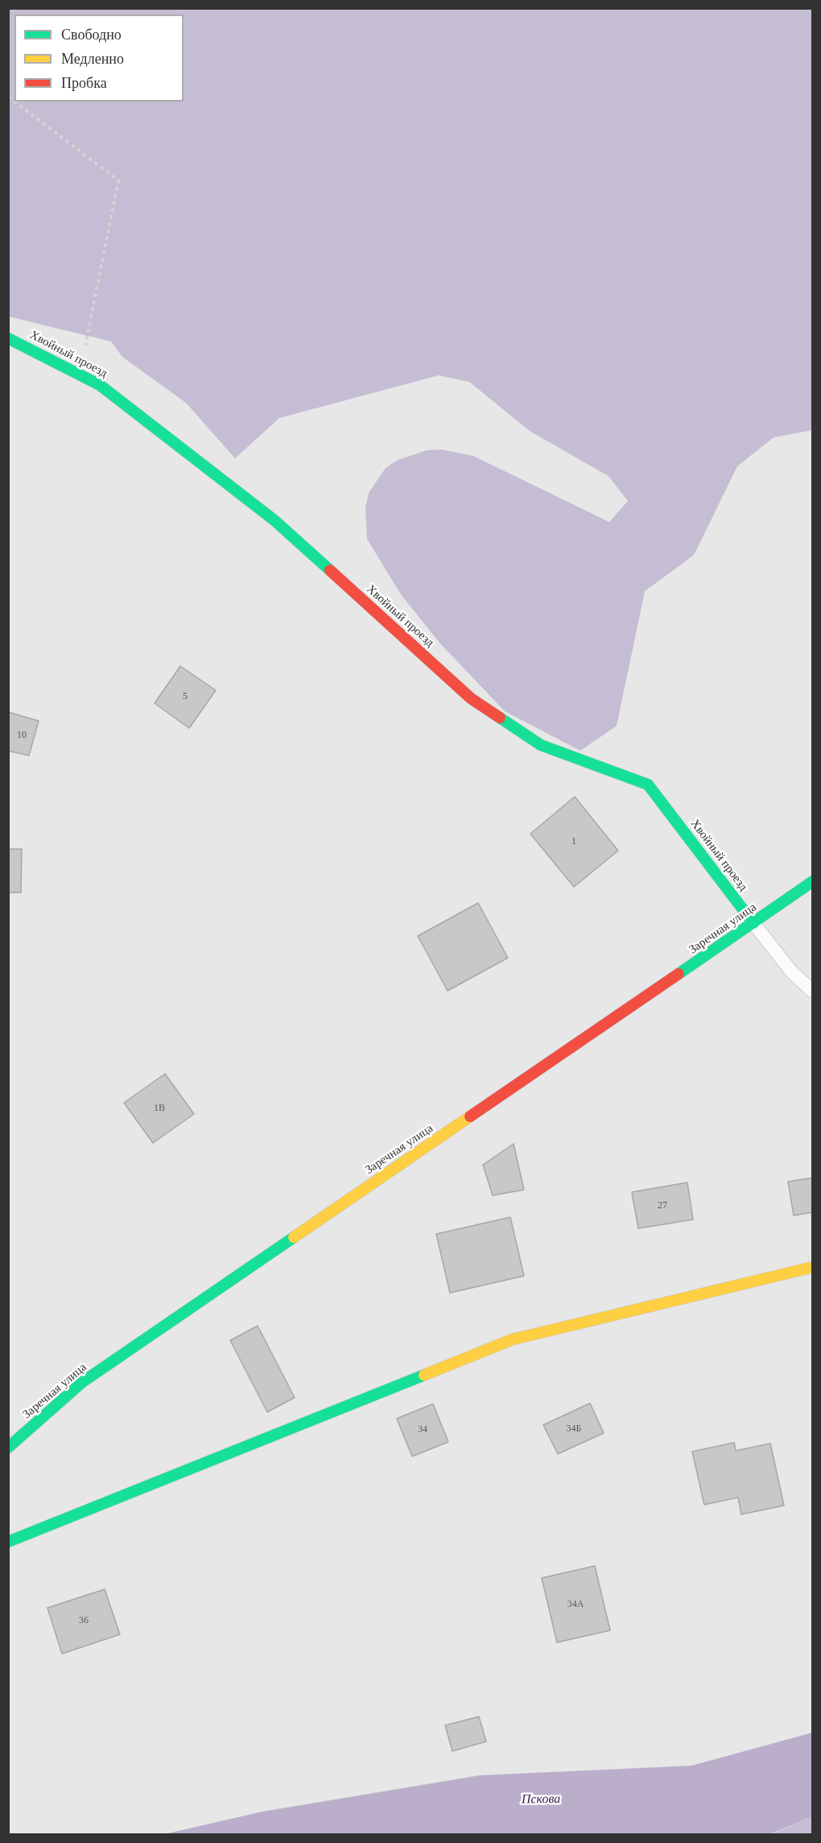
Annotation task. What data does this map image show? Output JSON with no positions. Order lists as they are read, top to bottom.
{
  "streets": {
    "street": ["Хвойный проезд", "Заречная улица"]
  },
  "crossings": [
    ["Хвойный проезд", "Заречная улица"]
  ],
  "water": ["Пскова"],
  "house_numbers": [
    "5",
    "10",
    "1",
    "1В",
    "27",
    "34Б",
    "34",
    "34А",
    "36"
  ],
  "legend": ["Свободно", "Медленно", "Пробка"]
}
